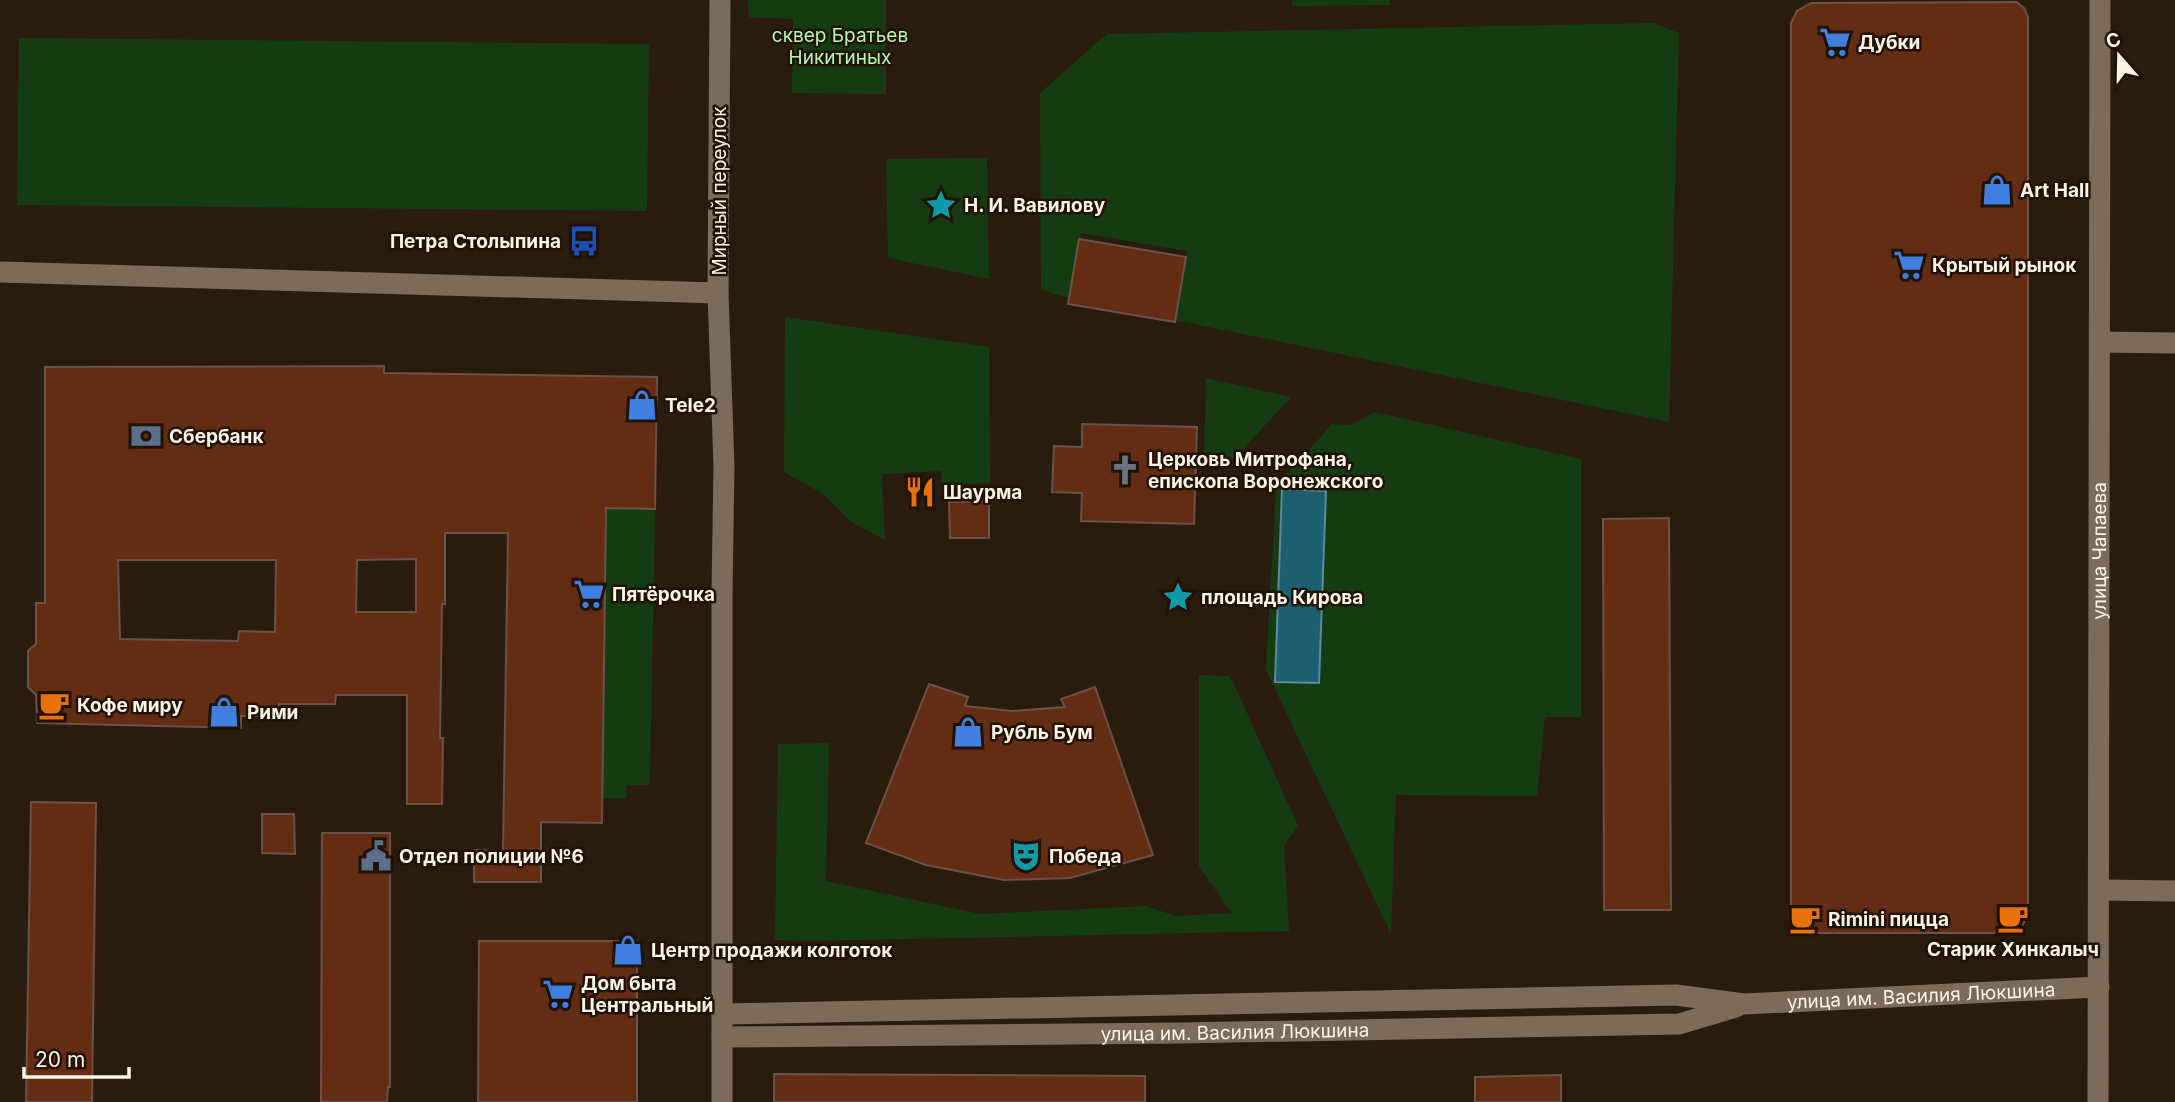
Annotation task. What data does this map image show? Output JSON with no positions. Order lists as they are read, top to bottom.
{
  "streets": {
    "street": ["Мирный переулок", "улица Чапаева", "улица им. Василия Люкшина"]
  },
  "crossings": [
    ["Мирный переулок", "улица им. Василия Люкшина"],
    ["улица Чапаева", "улица им. Василия Люкшина"]
  ],
  "parks": ["сквер Братьев Никитиных"],
  "places": {
    "supermarket": [
      "Дубки",
      "Крытый рынок",
      "Пятёрочка",
      "Дом быта Центральный"
    ],
    "shop": [
      "Art Hall",
      "Tele2",
      "Рими",
      "Рубль Бум",
      "Центр продажи колготок"
    ],
    "place": ["Н. И. Вавилову", "площадь Кирова"],
    "bus stop": ["Петра Столыпина"],
    "bank": ["Сбербанк"],
    "church": ["Церковь Митрофана, епископа Воронежского"],
    "restaurant": ["Шаурма"],
    "cafe": ["Кофе миру", "Старик Хинкалыч", "Rimini пицца"],
    "public building": ["Отдел полиции №6"],
    "theatre": ["Победа"]
  },
  "scale_bar": "20 m",
  "north": "top"
}
